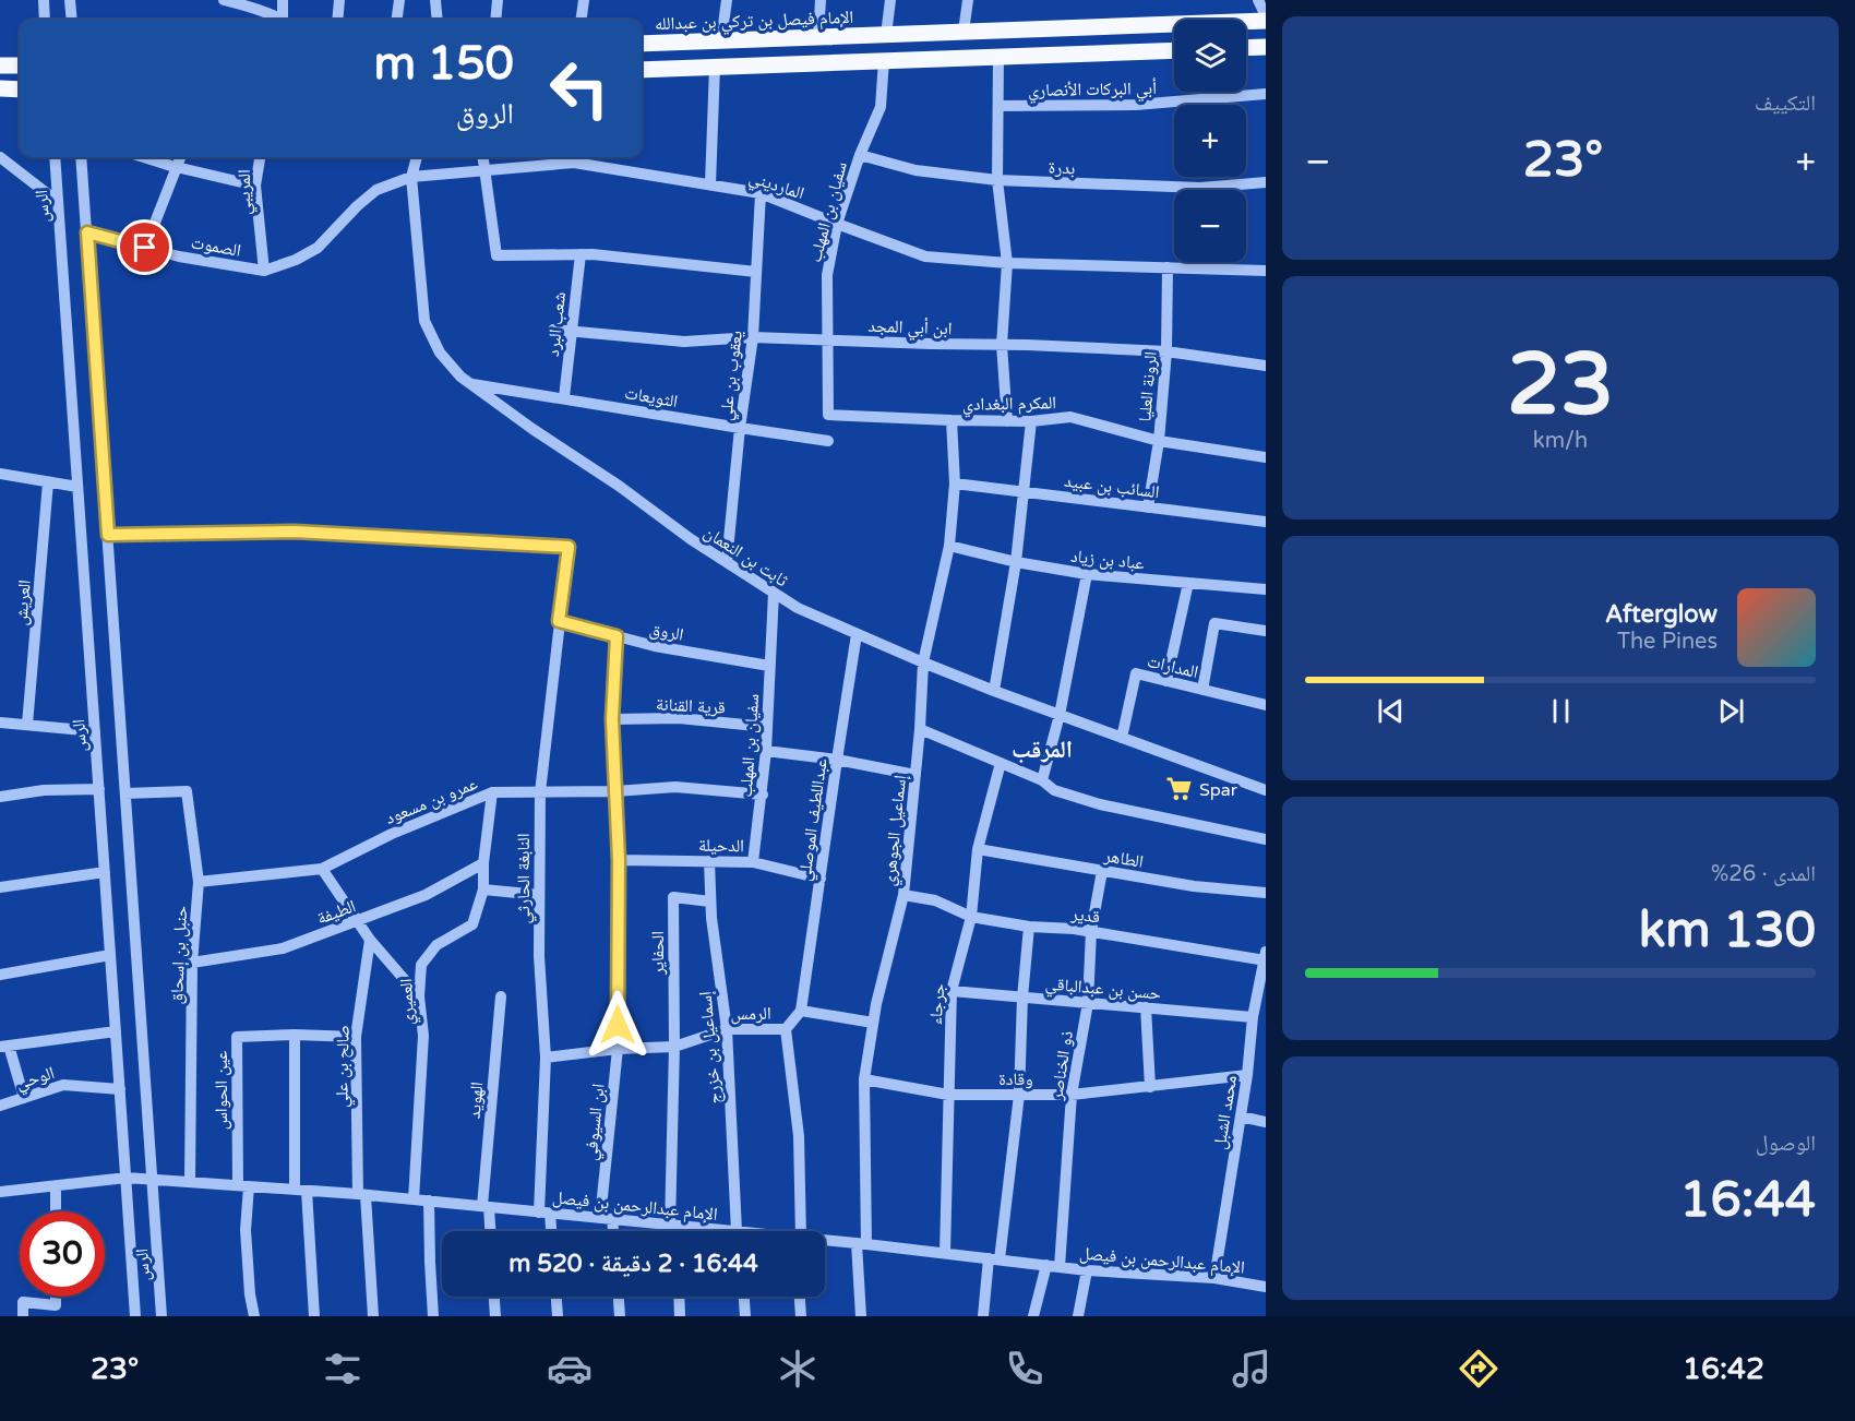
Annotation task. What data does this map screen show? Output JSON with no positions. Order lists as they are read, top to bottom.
{
  "streets": {
    "main road": ["الإمام فيصل بن تركي بن عبدالله"],
    "street": [
      "أبي البركات الأنصاري",
      "بدرة",
      "المارديني",
      "المريبي",
      "الرس",
      "سفيان بن المهلب",
      "الصموت",
      "شعب البرد",
      "ابن أبي المجد",
      "يعقوب بن علي",
      "الرونة العليا",
      "الثويعات",
      "المكرم البغدادي",
      "السائب بن عبيد",
      "ثابت بن النعمان",
      "عباد بن زياد",
      "العريش",
      "الروق",
      "المدارات",
      "قرية القنانة",
      "عمرو بن مسعود",
      "عبداللطيف الموصلي",
      "إسماعيل الجوهري",
      "الدحيلة",
      "الطاهر",
      "النابغة الحارثي",
      "الطيفة",
      "قدير",
      "الحفاير",
      "حنبل بن إسحاق",
      "حسن بن عبدالباقي",
      "العميري",
      "جرجاء",
      "الرمس",
      "إسماعيل بن خزرج",
      "ذو الخناصر",
      "صالح بن علي",
      "الوحي",
      "وقادة",
      "عين الحواس",
      "الهويد",
      "محمد الشبل",
      "ابن السيوفي",
      "الإمام عبدالرحمن بن فيصل"
    ]
  },
  "crossings": [
    ["بدرة", "سفيان بن المهلب"],
    ["المارديني", "المريبي"],
    ["المارديني", "سفيان بن المهلب"],
    ["المارديني", "الصموت"],
    ["المارديني", "يعقوب بن علي"],
    ["المارديني", "الرونة العليا"],
    ["المارديني", "ثابت بن النعمان"],
    ["المريبي", "الصموت"],
    ["الرس", "الصموت"],
    ["الرس", "النابغة الحارثي"],
    ["الرس", "حنبل بن إسحاق"],
    ["الرس", "الوحي"],
    ["الرس", "الإمام عبدالرحمن بن فيصل"],
    ["سفيان بن المهلب", "ابن أبي المجد"],
    ["سفيان بن المهلب", "المكرم البغدادي"],
    ["سفيان بن المهلب", "ثابت بن النعمان"],
    ["سفيان بن المهلب", "الروق"],
    ["سفيان بن المهلب", "قرية القنانة"],
    ["سفيان بن المهلب", "عمرو بن مسعود"],
    ["سفيان بن المهلب", "الدحيلة"],
    ["شعب البرد", "ابن أبي المجد"],
    ["شعب البرد", "الثويعات"],
    ["ابن أبي المجد", "يعقوب بن علي"],
    ["ابن أبي المجد", "الرونة العليا"],
    ["يعقوب بن علي", "الثويعات"],
    ["يعقوب بن علي", "ثابت بن النعمان"],
    ["الرونة العليا", "المكرم البغدادي"],
    ["الرونة العليا", "السائب بن عبيد"],
    ["الثويعات", "ثابت بن النعمان"],
    ["المكرم البغدادي", "إسماعيل الجوهري"],
    ["السائب بن عبيد", "إسماعيل الجوهري"],
    ["ثابت بن النعمان", "المدارات"],
    ["ثابت بن النعمان", "عبداللطيف الموصلي"],
    ["ثابت بن النعمان", "إسماعيل الجوهري"],
    ["عباد بن زياد", "إسماعيل الجوهري"],
    ["الروق", "النابغة الحارثي"],
    ["الروق", "ابن السيوفي"],
    ["قرية القنانة", "ابن السيوفي"],
    ["عمرو بن مسعود", "النابغة الحارثي"],
    ["عمرو بن مسعود", "حنبل بن إسحاق"],
    ["عمرو بن مسعود", "العميري"],
    ["عمرو بن مسعود", "ابن السيوفي"],
    ["عبداللطيف الموصلي", "الدحيلة"],
    ["عبداللطيف الموصلي", "الرمس"],
    ["إسماعيل الجوهري", "قدير"],
    ["إسماعيل الجوهري", "وقادة"],
    ["إسماعيل الجوهري", "الإمام عبدالرحمن بن فيصل"],
    ["الدحيلة", "إسماعيل بن خزرج"],
    ["الدحيلة", "ابن السيوفي"],
    ["الطاهر", "جرجاء"],
    ["الطاهر", "ذو الخناصر"],
    ["النابغة الحارثي", "الرمس"],
    ["النابغة الحارثي", "الإمام عبدالرحمن بن فيصل"],
    ["الطيفة", "حنبل بن إسحاق"],
    ["الطيفة", "العميري"],
    ["قدير", "جرجاء"],
    ["قدير", "ذو الخناصر"],
    ["قدير", "محمد الشبل"],
    ["الحفاير", "الرمس"],
    ["الحفاير", "إسماعيل بن خزرج"],
    ["حنبل بن إسحاق", "الإمام عبدالرحمن بن فيصل"],
    ["حسن بن عبدالباقي", "جرجاء"],
    ["حسن بن عبدالباقي", "ذو الخناصر"],
    ["حسن بن عبدالباقي", "محمد الشبل"],
    ["العميري", "الإمام عبدالرحمن بن فيصل"],
    ["جرجاء", "وقادة"],
    ["جرجاء", "الإمام عبدالرحمن بن فيصل"],
    ["الرمس", "إسماعيل بن خزرج"],
    ["الرمس", "ابن السيوفي"],
    ["ذو الخناصر", "وقادة"],
    ["ذو الخناصر", "الإمام عبدالرحمن بن فيصل"],
    ["صالح بن علي", "عين الحواس"],
    ["صالح بن علي", "الإمام عبدالرحمن بن فيصل"],
    ["وقادة", "محمد الشبل"],
    ["عين الحواس", "الإمام عبدالرحمن بن فيصل"],
    ["الهويد", "الإمام عبدالرحمن بن فيصل"],
    ["محمد الشبل", "الإمام عبدالرحمن بن فيصل"],
    ["ابن السيوفي", "الإمام عبدالرحمن بن فيصل"]
  ],
  "districts": ["المرقب"],
  "places": {
    "supermarket": ["Spar"]
  },
  "page": {
    "tile": [
      "التكييف",
      ["23", "km/h"],
      ["المدى · 26%", "130 km"],
      ["الوصول", "16:44"]
    ],
    "map_buttons": ["+", "−"],
    "turn": ["150 m", "الروق"],
    "heat": ["−", "23°", "+"],
    "song": ["Afterglow", "The Pines"],
    "limit": "30",
    "trip": "16:44 · 2 دقيقة · 520 m",
    "tabs": ["16:42", "23°"]
  }
}
